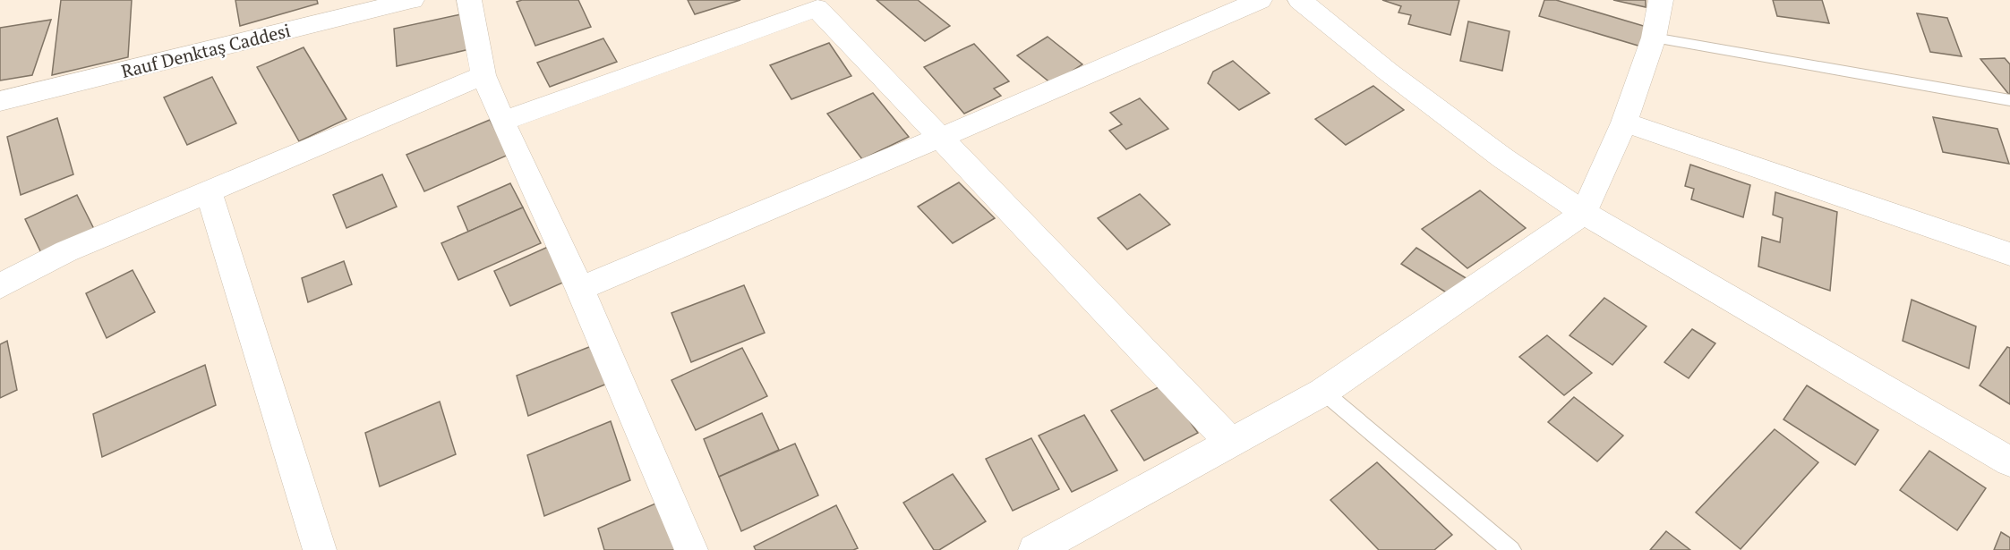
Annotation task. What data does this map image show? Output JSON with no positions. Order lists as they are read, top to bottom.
{
  "streets": {
    "street": ["Rauf Denktaş Caddesi"]
  }
}
